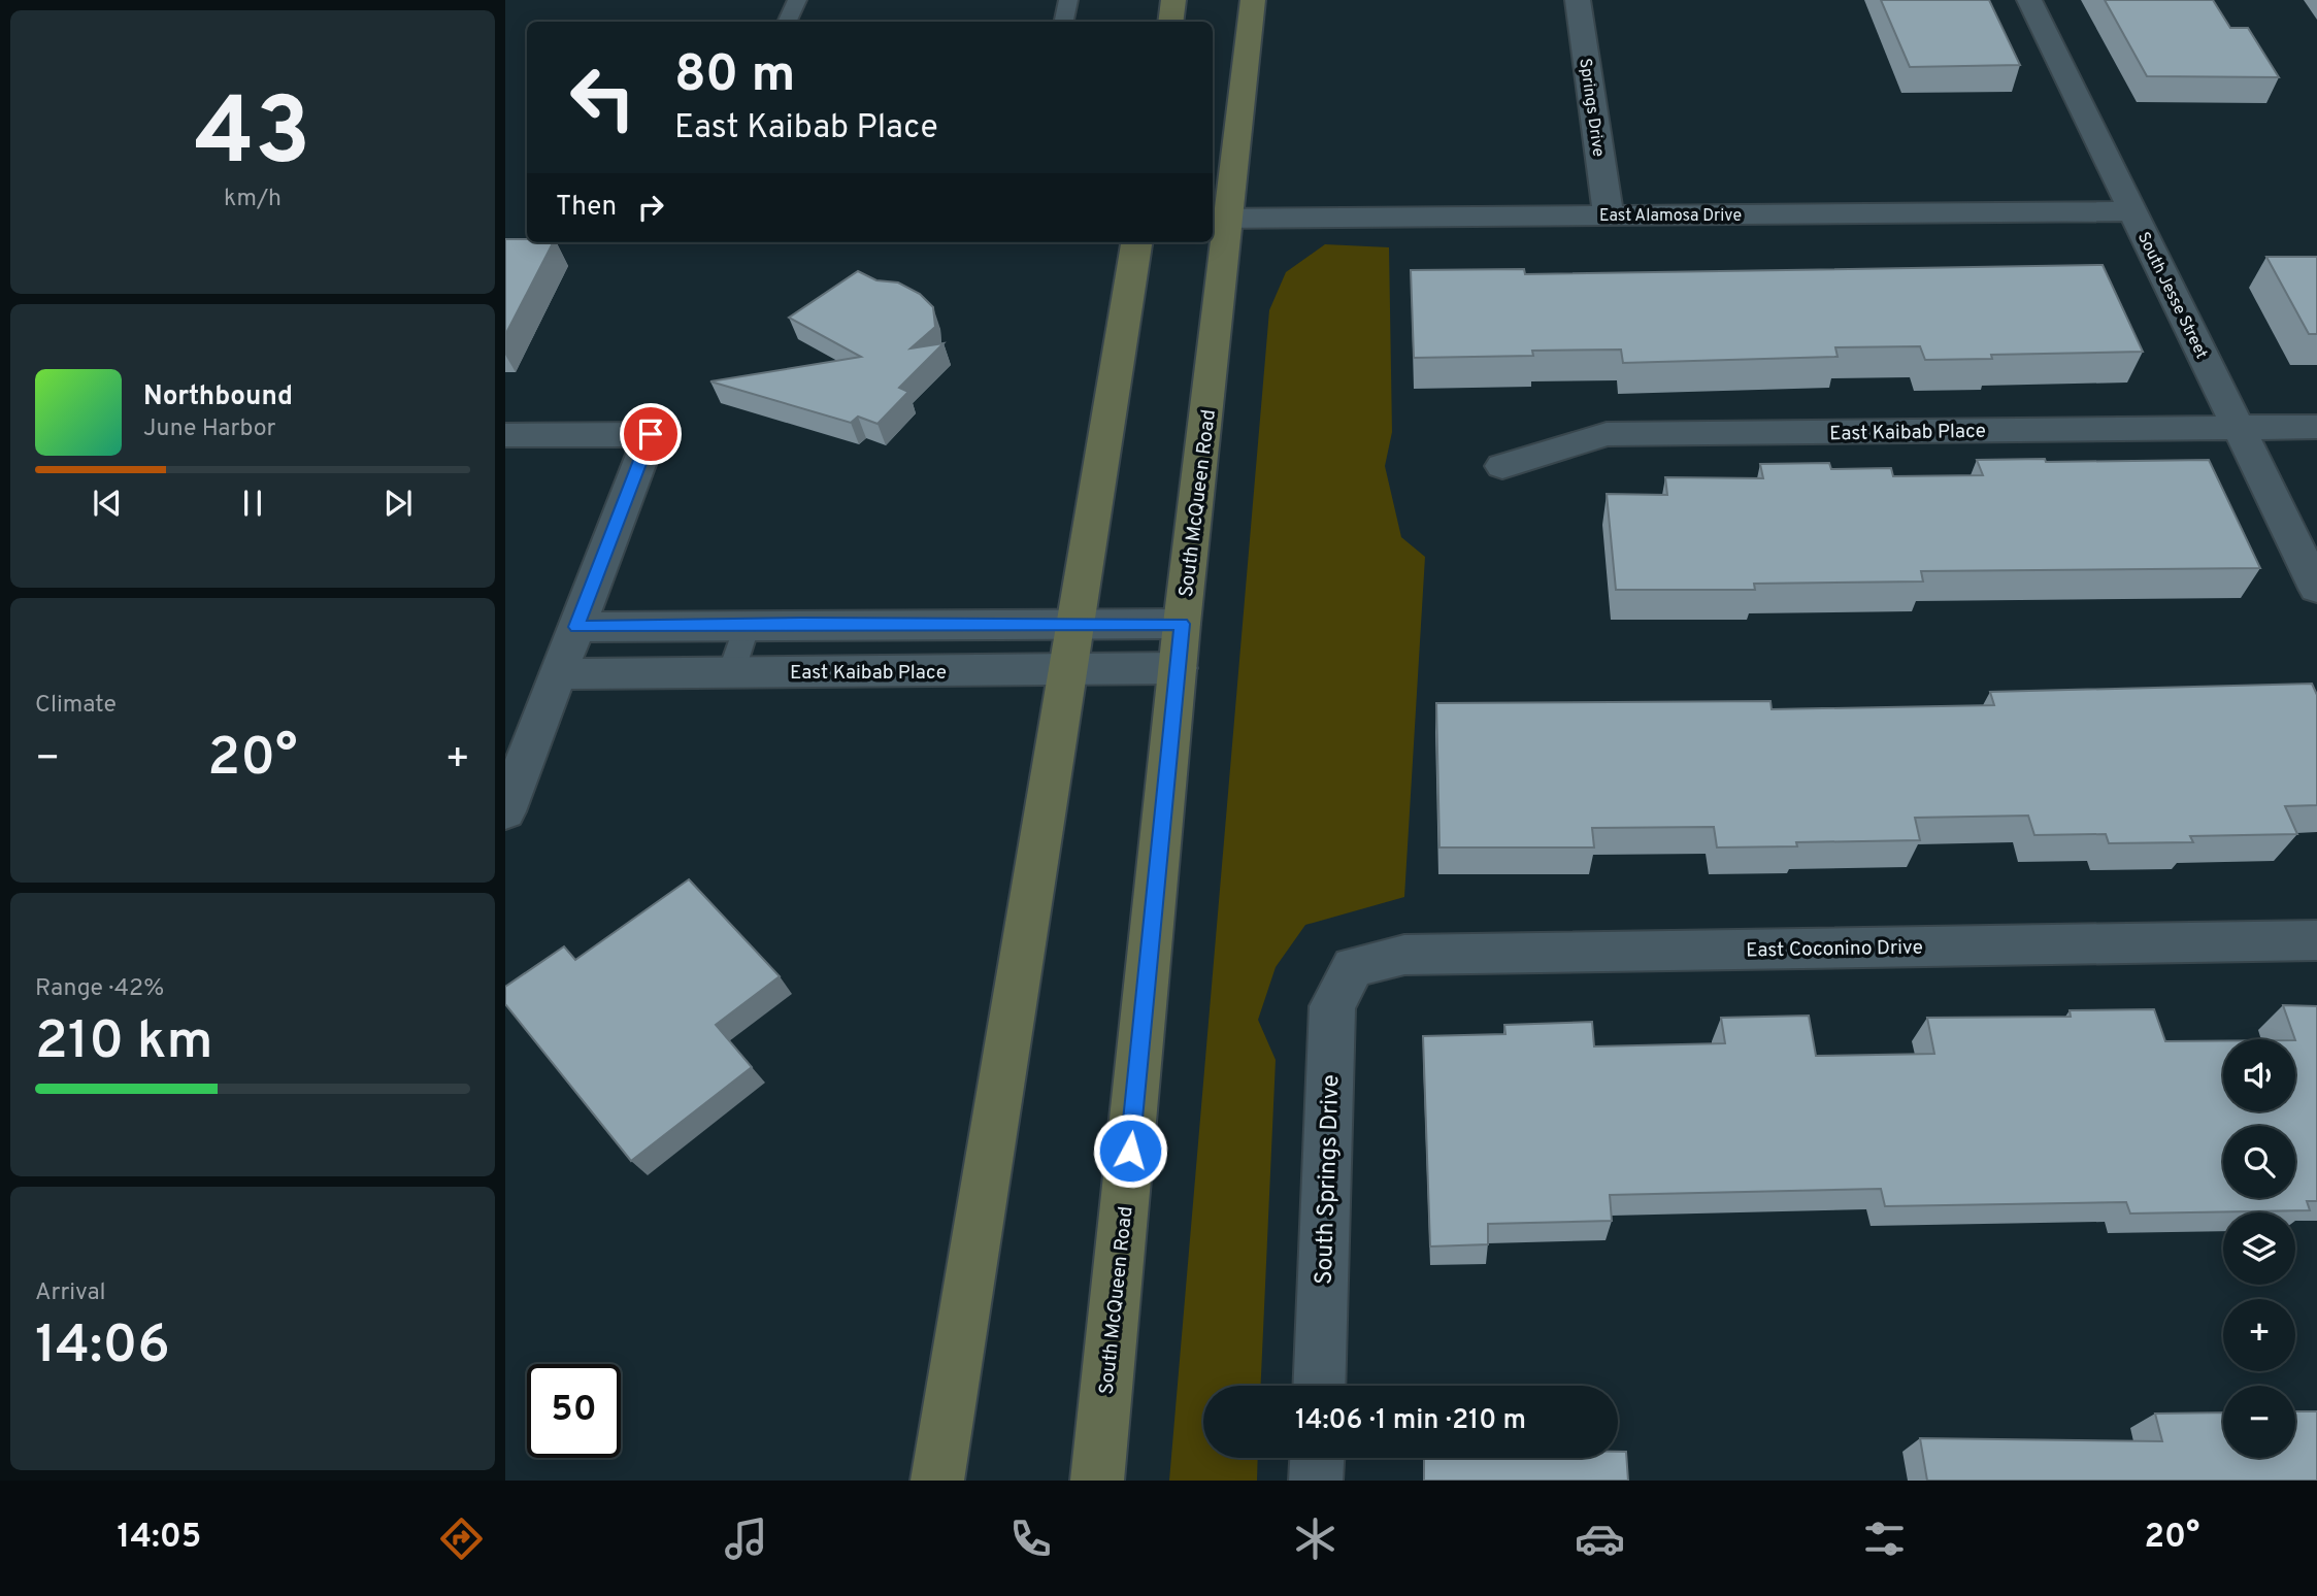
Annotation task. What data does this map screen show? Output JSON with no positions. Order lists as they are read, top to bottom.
{
  "streets": {
    "main road": ["South McQueen Road"],
    "street": [
      "Springs Drive",
      "East Alamosa Drive",
      "South Jesse Street",
      "East Kaibab Place",
      "East Coconino Drive",
      "South Springs Drive"
    ]
  },
  "crossings": [
    ["Springs Drive", "East Alamosa Drive"],
    ["East Alamosa Drive", "South Jesse Street"],
    ["East Alamosa Drive", "South McQueen Road"],
    ["South Jesse Street", "East Kaibab Place"],
    ["East Kaibab Place", "South McQueen Road"],
    ["East Coconino Drive", "South Springs Drive"]
  ],
  "page": {
    "tile": [
      ["43", "km/h"],
      "Climate",
      ["Range · 42%", "210 km"],
      ["Arrival", "14:06"]
    ],
    "turn": ["80 m", "East Kaibab Place"],
    "then": "Then",
    "song": ["Northbound", "June Harbor"],
    "heat": ["−", "20°", "+"],
    "map_buttons": ["+", "−"],
    "limit": "50",
    "trip": "14:06 · 1 min · 210 m",
    "tabs": ["14:05", "20°"]
  }
}
